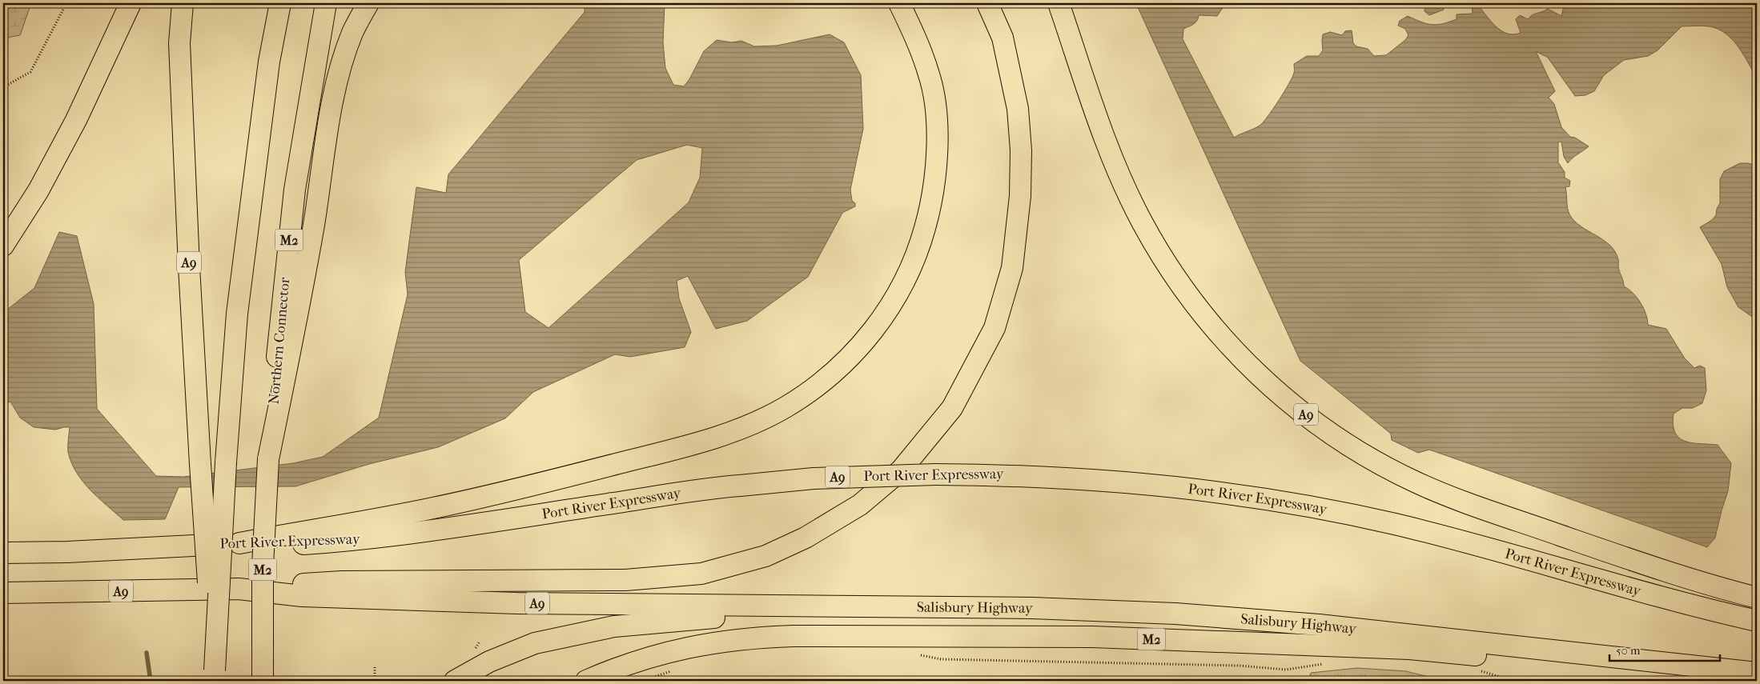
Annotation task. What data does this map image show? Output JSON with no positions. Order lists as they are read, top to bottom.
{
  "streets": {
    "highway": [
      "M2",
      "A9",
      "Northern Connector",
      "Port River Expressway",
      "Salisbury Highway"
    ]
  },
  "crossings": [
    ["A9", "Salisbury Highway"]
  ],
  "scale_bar": "50 m"
}
